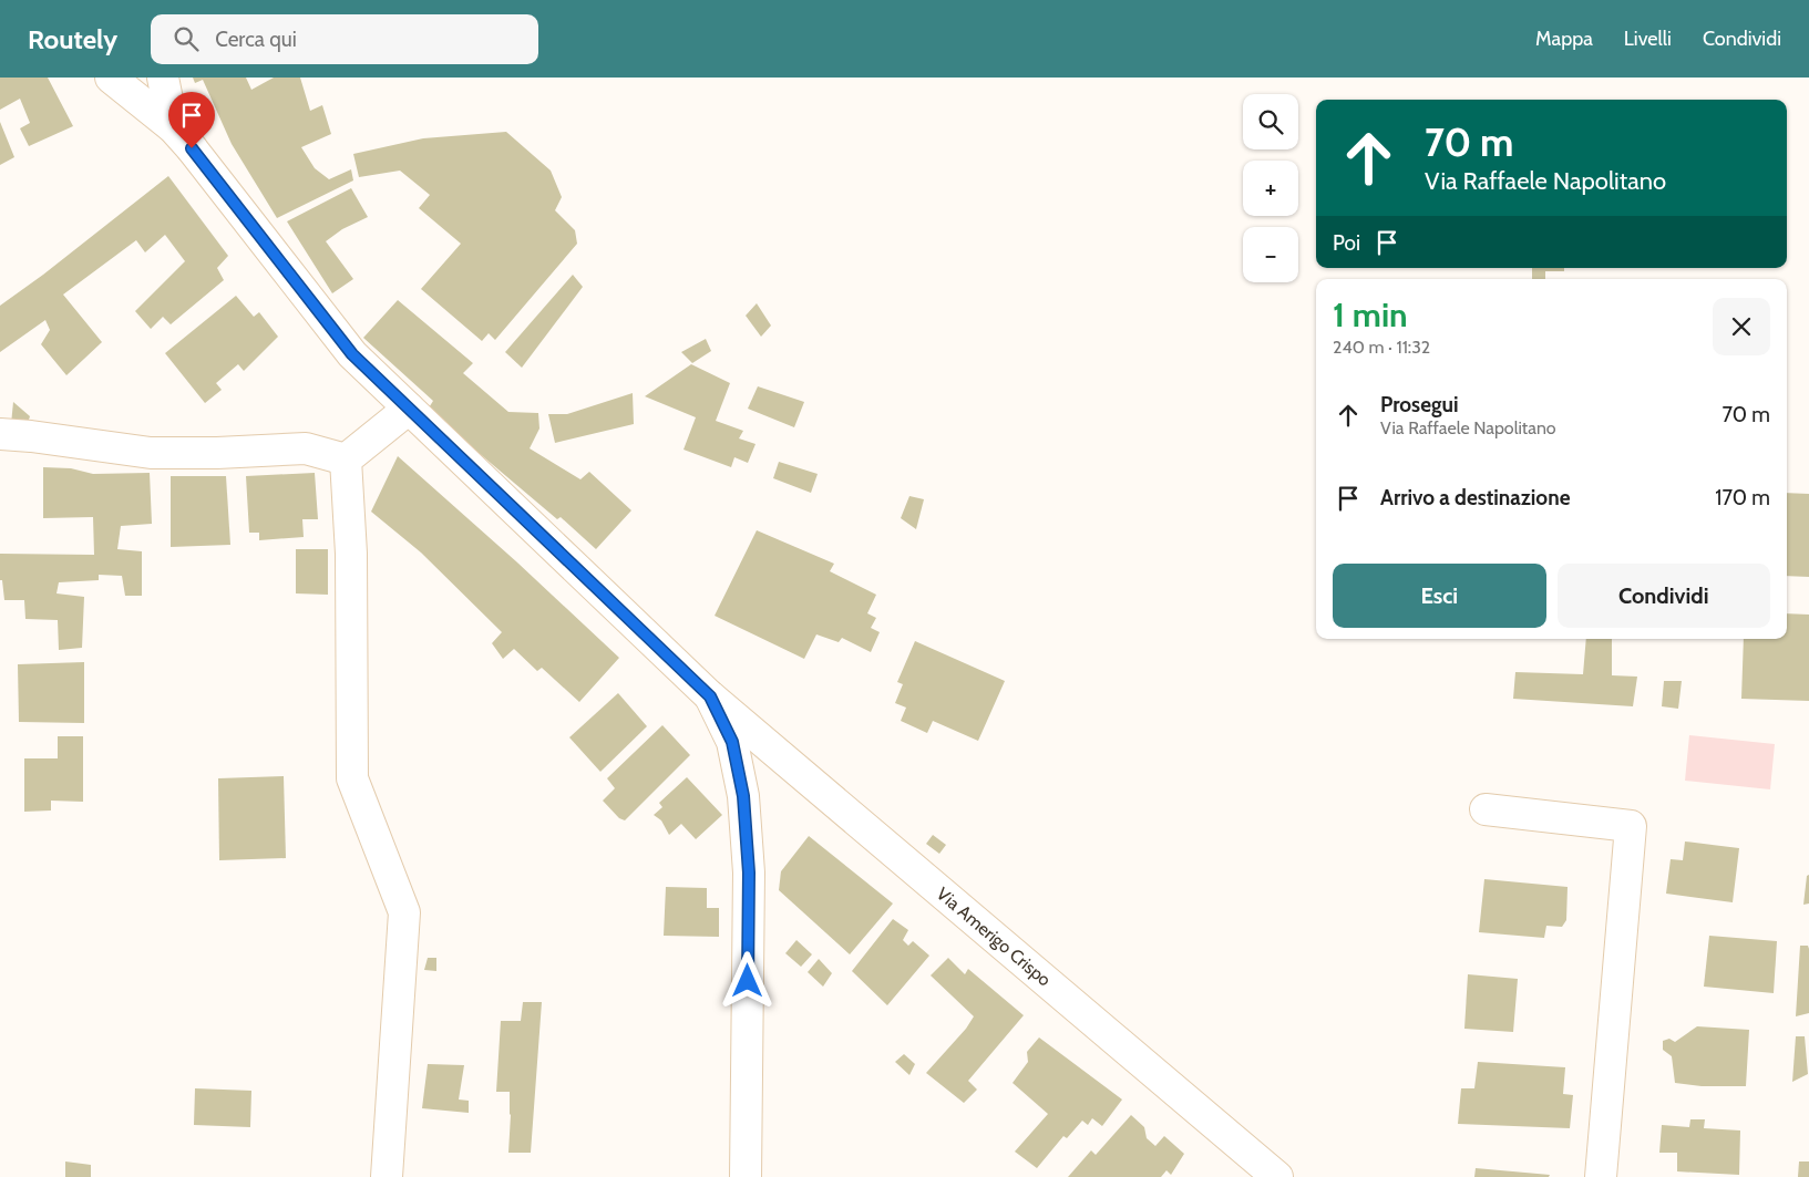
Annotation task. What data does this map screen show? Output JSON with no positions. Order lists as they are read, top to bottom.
{
  "streets": {
    "street": ["Via Amerigo Crispo"]
  },
  "page": {
    "header": "Routely",
    "search": "Cerca qui",
    "nav": ["Mappa", "Livelli", "Condividi"],
    "map_buttons": ["+", "−"],
    "turn": ["70 m", "Via Raffaele Napolitano"],
    "then": "Poi",
    "heading": ["1 min", "240 m · 11:32"],
    "list": [
      {
        "name": "Prosegui",
        "note": "Via Raffaele Napolitano",
        "value": "70 m"
      },
      {
        "name": "Arrivo a destinazione",
        "value": "170 m"
      }
    ],
    "buttons": ["Esci", "Condividi"]
  }
}
